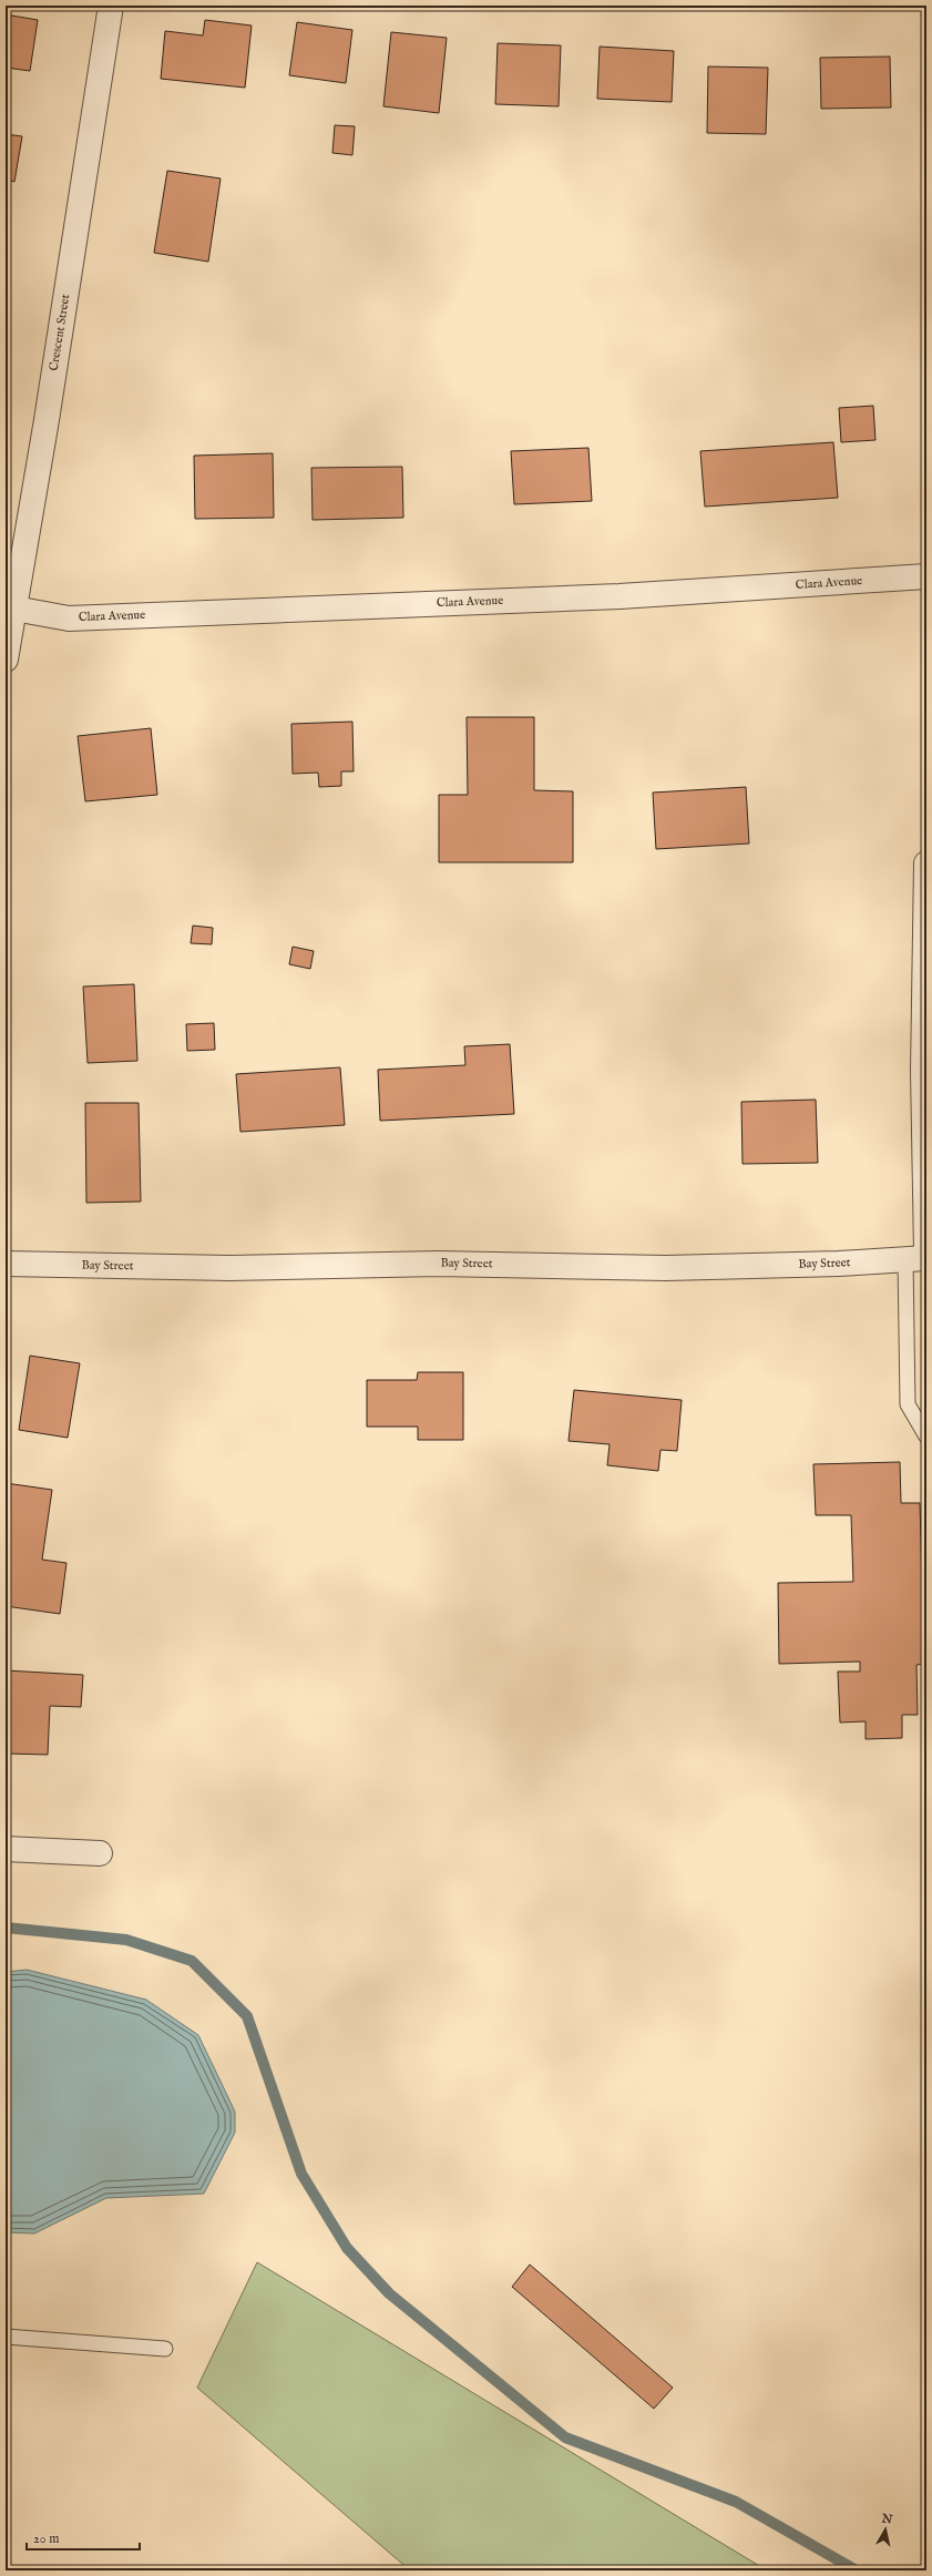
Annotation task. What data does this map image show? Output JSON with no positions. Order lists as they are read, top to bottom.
{
  "streets": {
    "street": ["Crescent Street", "Clara Avenue", "Bay Street"]
  },
  "crossings": [
    ["Crescent Street", "Clara Avenue"]
  ],
  "scale_bar": "20 m",
  "north": "top"
}
